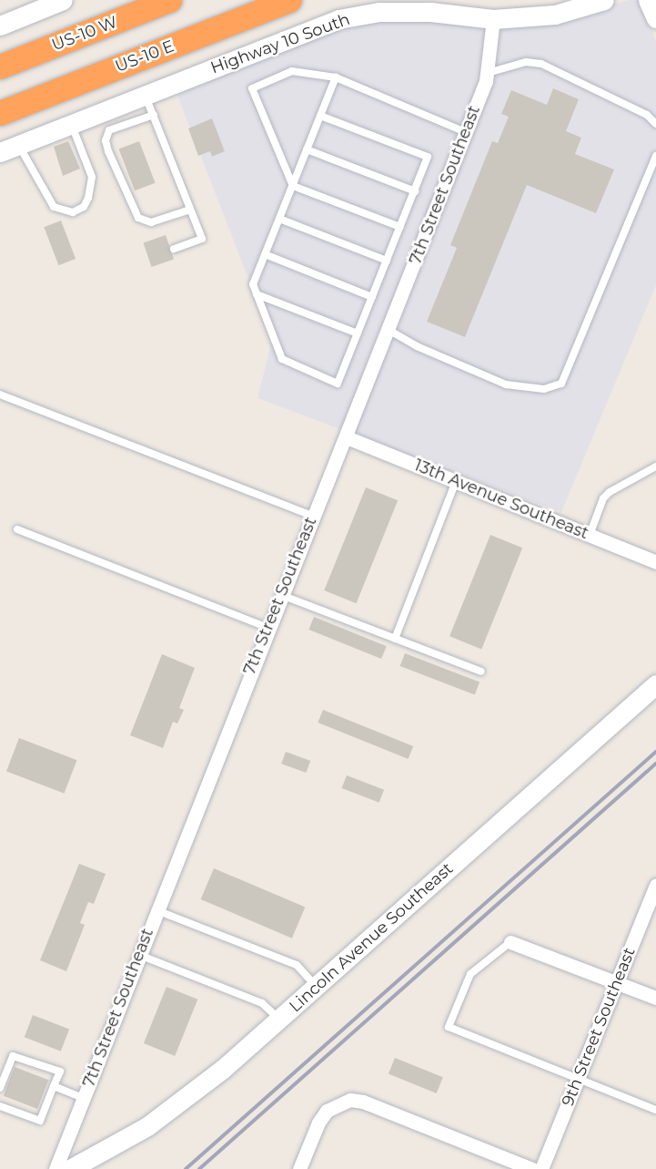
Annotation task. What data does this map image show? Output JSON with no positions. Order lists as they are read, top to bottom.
{
  "streets": {
    "highway": ["US-10 W", "US-10 E"],
    "street": [
      "Highway 10 South",
      "7th Street Southeast",
      "13th Avenue Southeast",
      "Lincoln Avenue Southeast",
      "9th Street Southeast"
    ]
  },
  "crossings": [
    ["Highway 10 South", "7th Street Southeast"],
    ["7th Street Southeast", "13th Avenue Southeast"]
  ]
}
